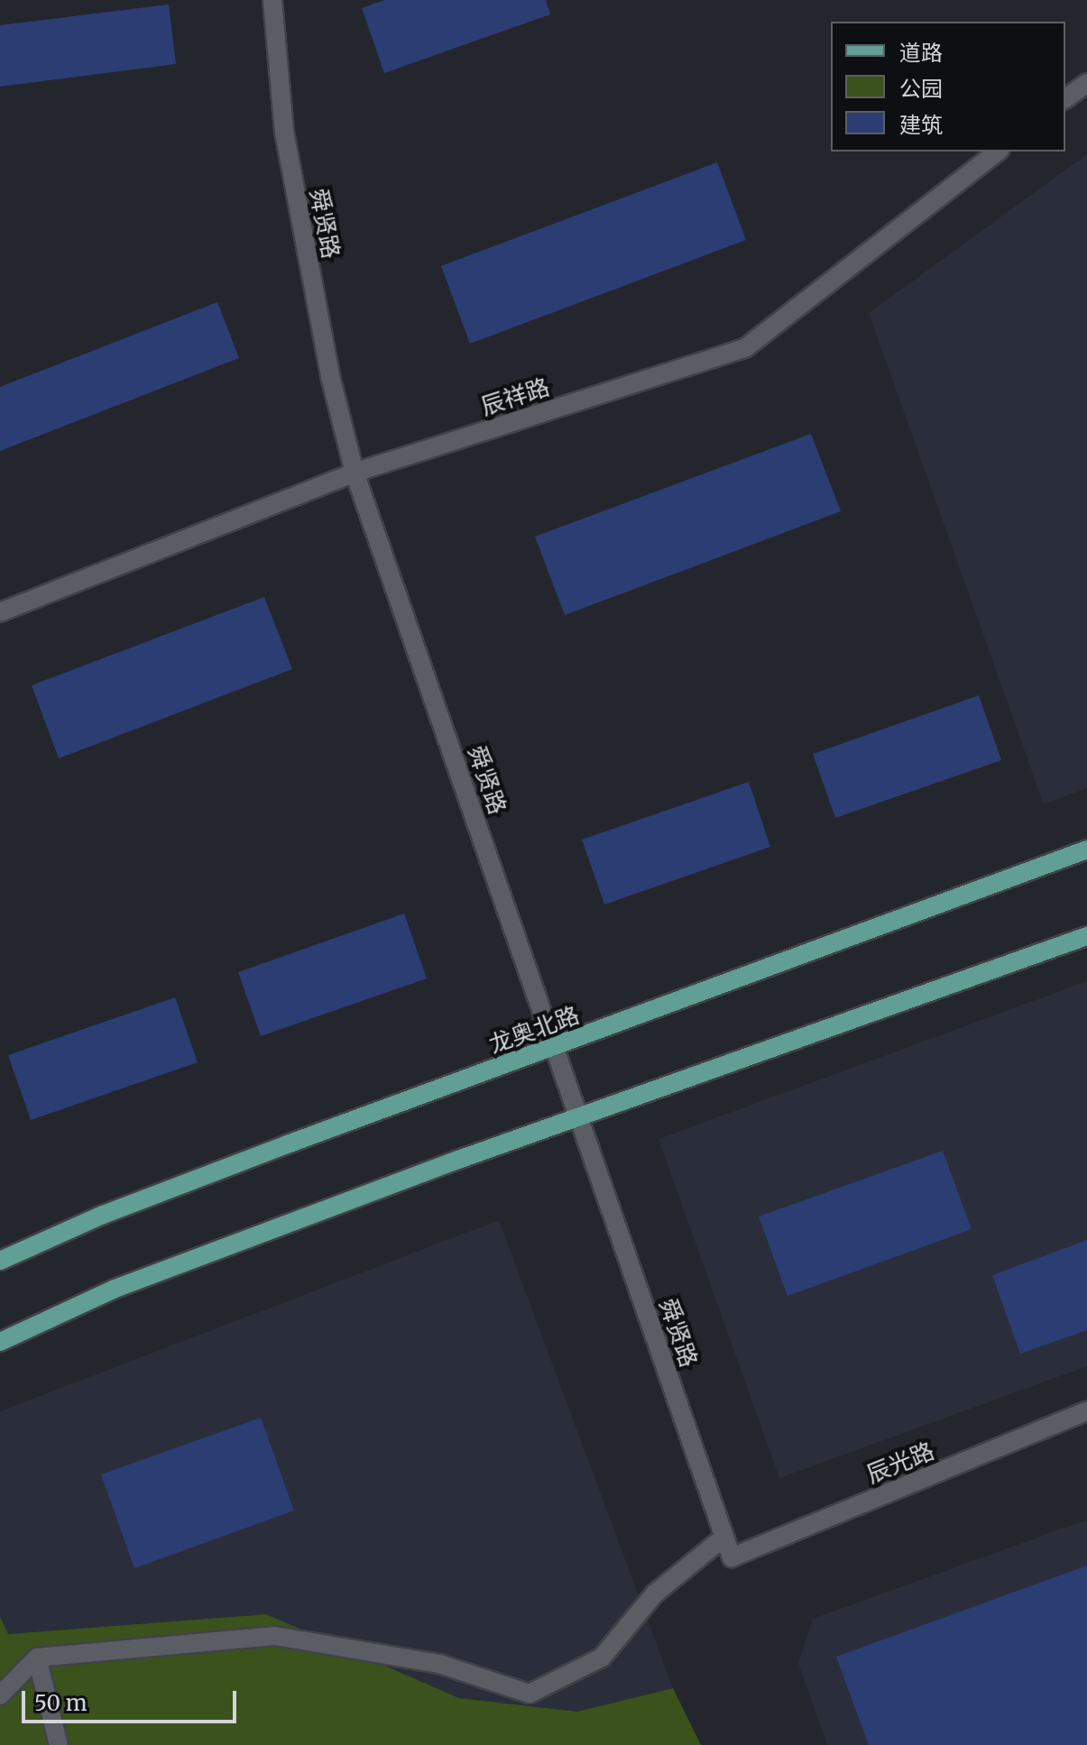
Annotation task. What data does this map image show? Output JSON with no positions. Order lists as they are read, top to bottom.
{
  "streets": {
    "main road": ["龙奥北路"],
    "street": ["舜贤路", "辰祥路", "辰光路"]
  },
  "crossings": [
    ["舜贤路", "辰祥路"],
    ["舜贤路", "龙奥北路"],
    ["舜贤路", "辰光路"]
  ],
  "legend": ["道路", "公园", "建筑"],
  "scale_bar": "50 m"
}
